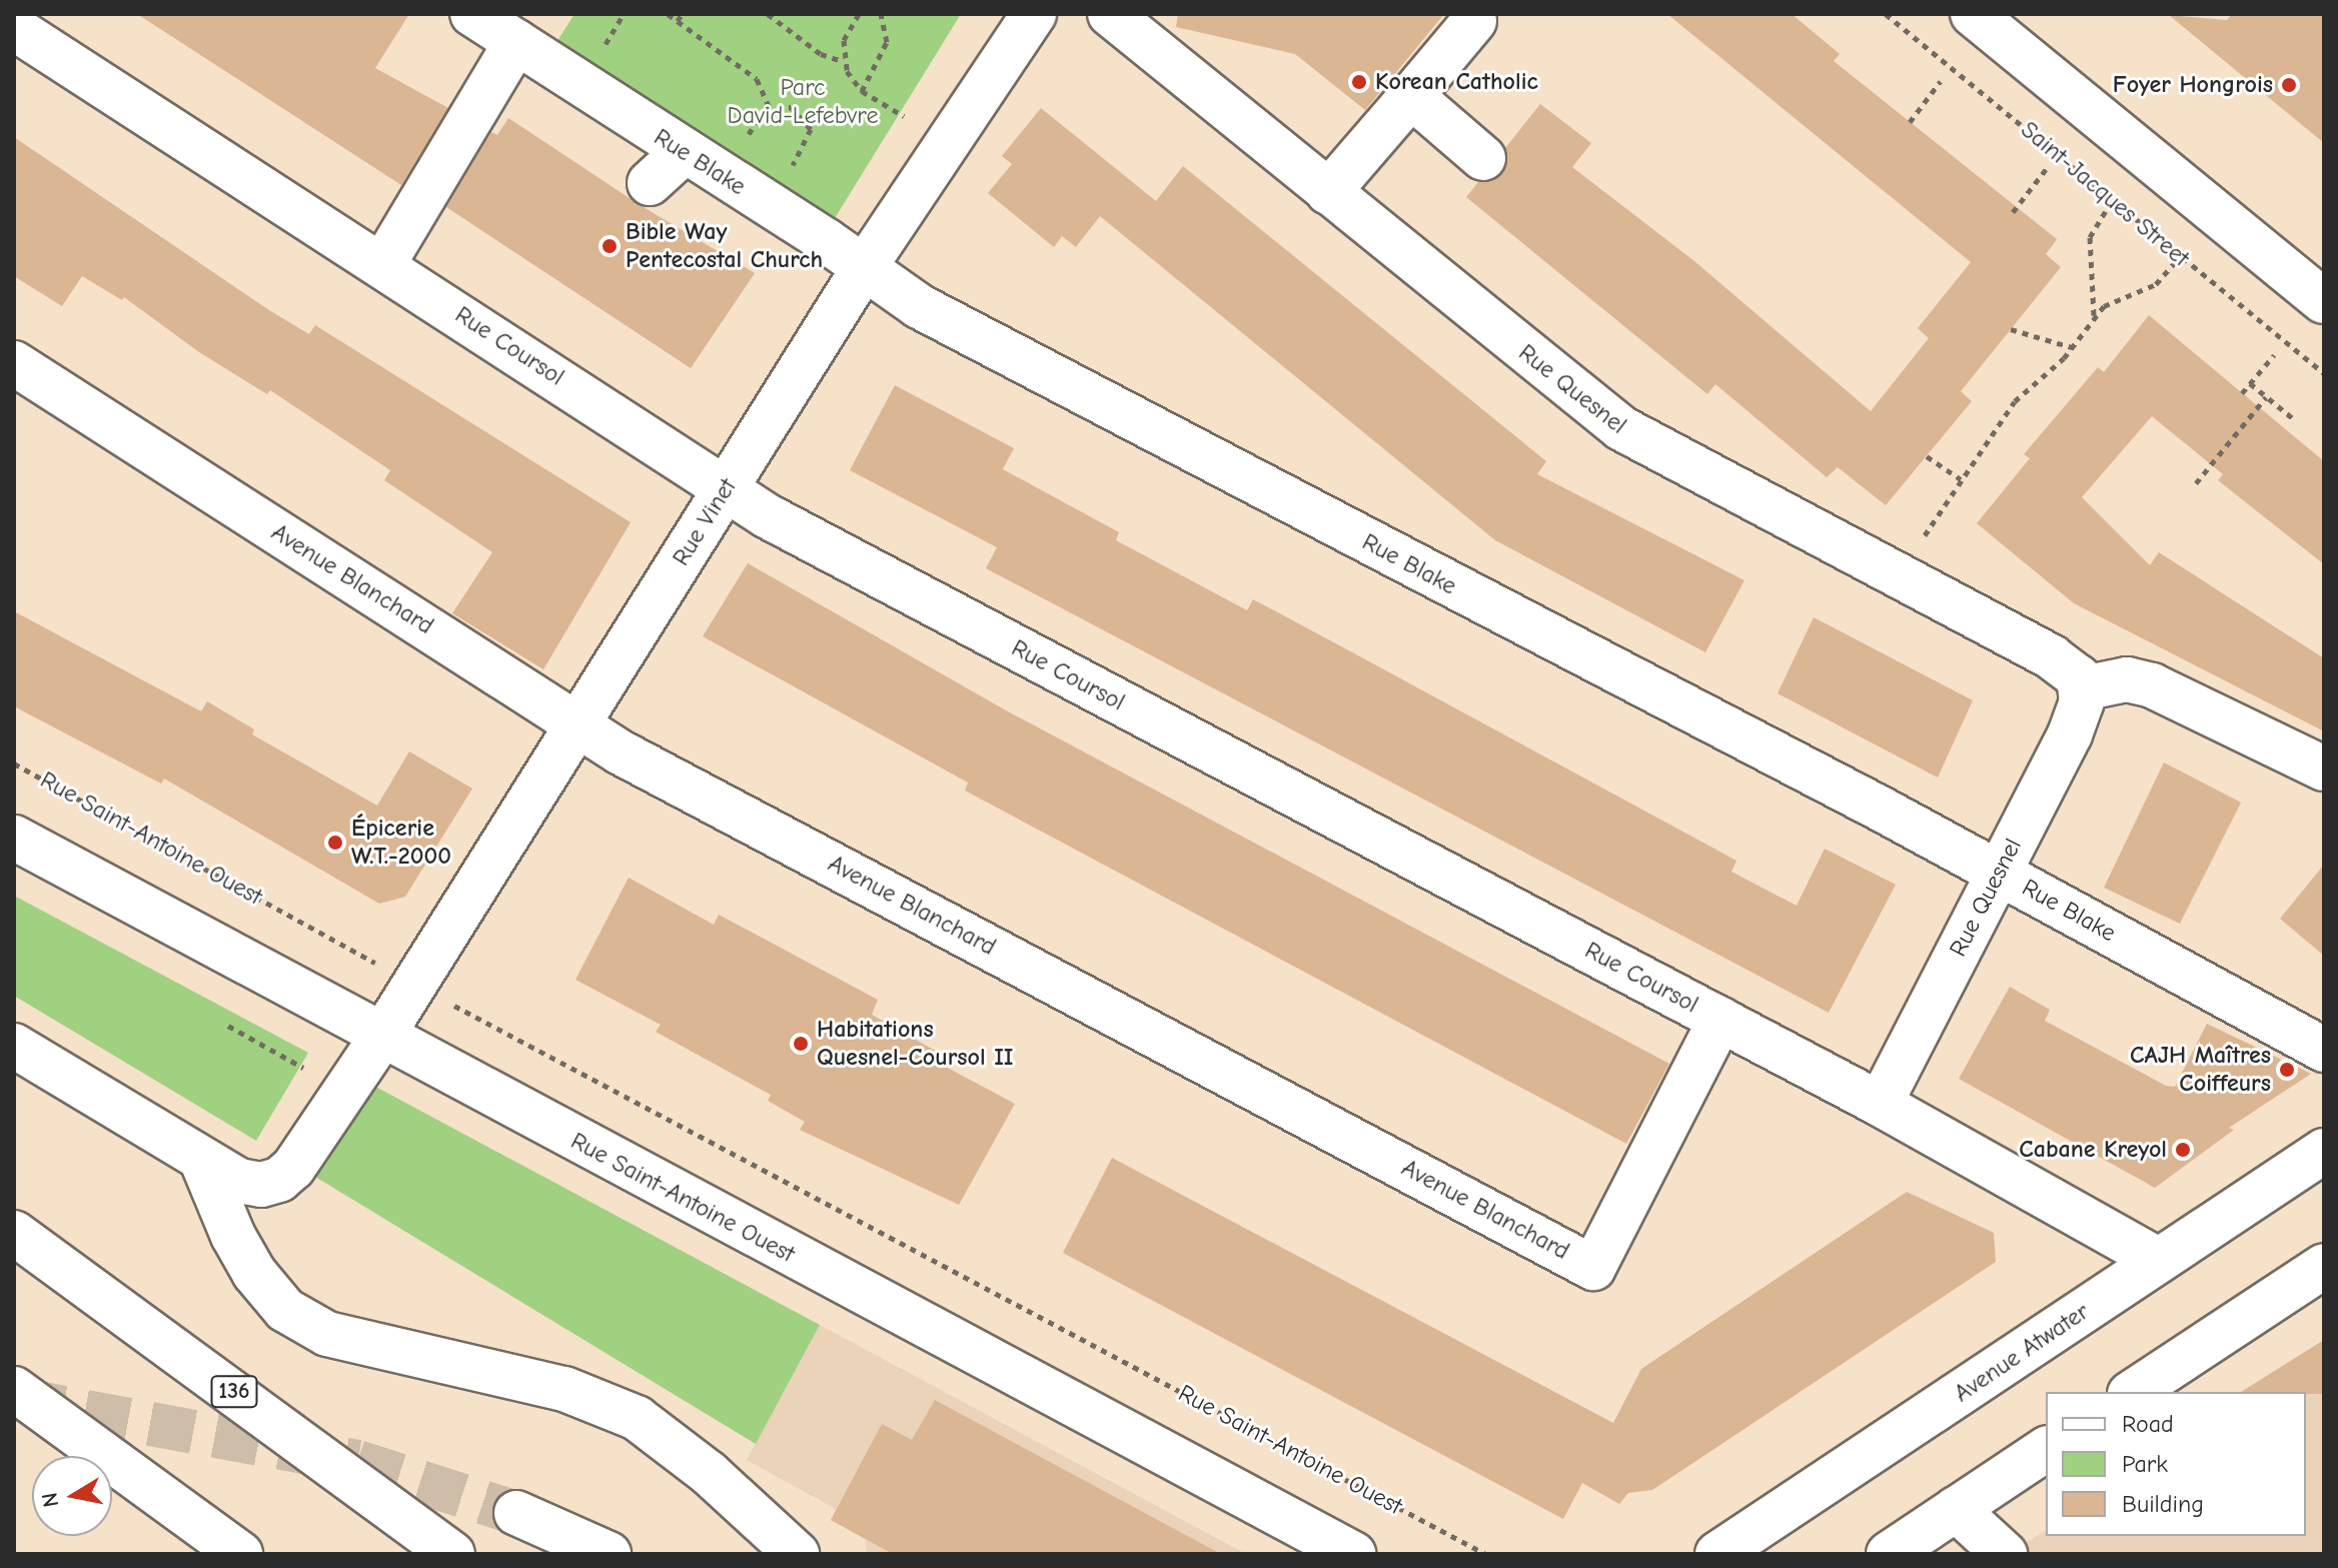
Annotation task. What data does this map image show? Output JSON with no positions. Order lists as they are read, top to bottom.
{
  "streets": {
    "main road": [
      "Rue Blake",
      "Rue Coursol",
      "Rue Quesnel",
      "Rue Vinet",
      "Avenue Blanchard",
      "Rue Saint-Antoine Ouest",
      "Avenue Atwater",
      "136"
    ],
    "path": ["Saint-Jacques Street"]
  },
  "crossings": [
    ["Rue Blake", "Rue Quesnel"],
    ["Rue Blake", "Rue Vinet"],
    ["Rue Coursol", "Rue Quesnel"],
    ["Rue Coursol", "Rue Vinet"],
    ["Rue Coursol", "Avenue Blanchard"],
    ["Rue Coursol", "Avenue Atwater"],
    ["Rue Vinet", "Avenue Blanchard"],
    ["Rue Vinet", "Rue Saint-Antoine Ouest"]
  ],
  "parks": ["Parc David-Lefebvre"],
  "places": [
    "Korean Catholic",
    "Foyer Hongrois",
    "Bible Way Pentecostal Church",
    "Épicerie W.T.-2000",
    "Habitations Quesnel-Coursol II",
    "CAJH Maîtres Coiffeurs",
    "Cabane Kreyol"
  ],
  "legend": ["Road", "Park", "Building"],
  "north": "left"
}
